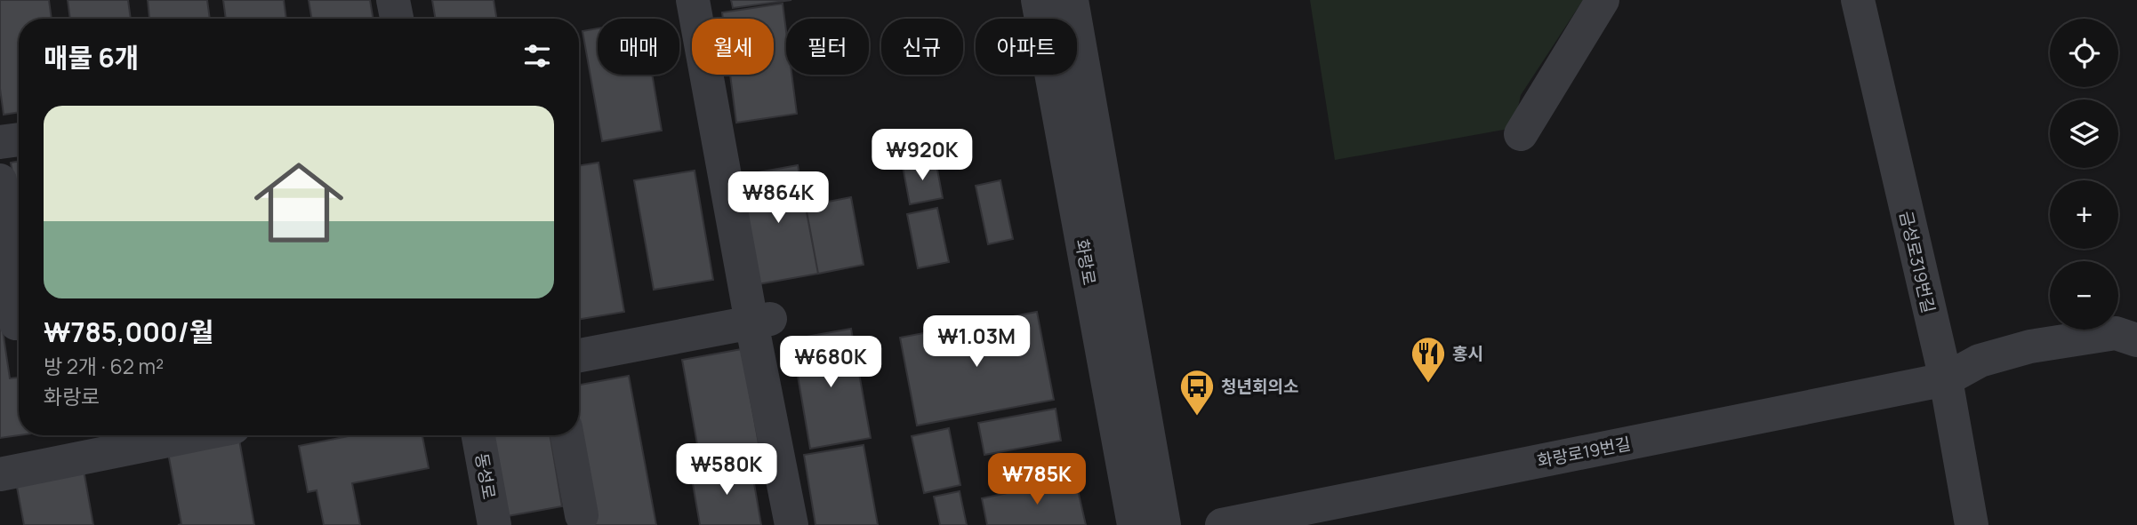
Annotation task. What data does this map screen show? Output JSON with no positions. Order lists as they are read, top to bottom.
{
  "streets": {
    "street": [
      "화랑로",
      "금성로319번길",
      "화랑로19번길",
      "동성로"
    ]
  },
  "crossings": [
    ["금성로319번길", "화랑로19번길"]
  ],
  "places": {
    "restaurant": ["홍시"],
    "bus stop": ["청년회의소"]
  },
  "page": {
    "map_buttons": ["+", "−"],
    "chip": [
      "매매",
      "월세",
      "필터",
      "신규",
      "아파트"
    ],
    "heading": "매물 6개",
    "list": [
      {
        "name": "₩785,000/월",
        "note": "방 2개 · 62 m² · 화랑로"
      }
    ],
    "price": [
      "₩920K",
      "₩864K",
      "₩1.03M",
      "₩680K",
      "₩580K",
      "₩785K"
    ]
  }
}
